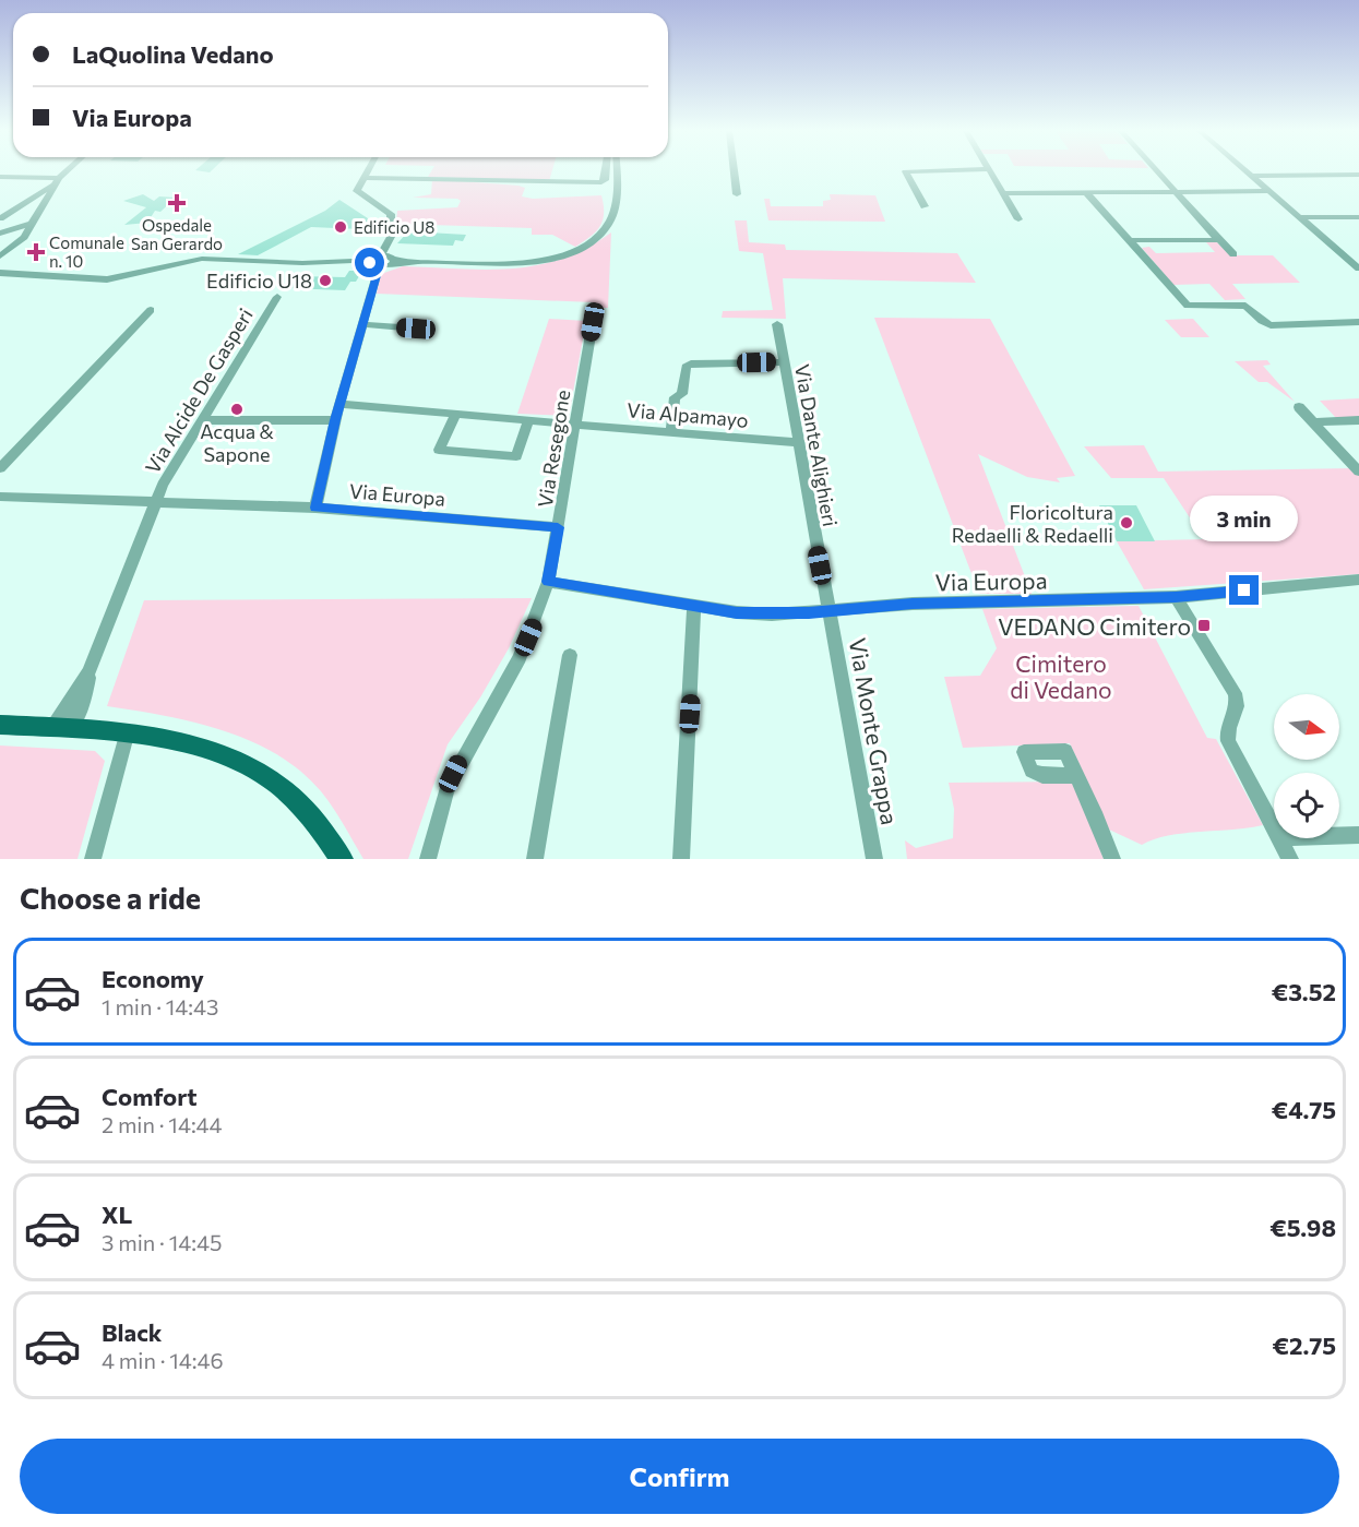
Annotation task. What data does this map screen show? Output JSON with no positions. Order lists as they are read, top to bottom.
{
  "streets": {
    "street": [
      "Via Alcide De Gasperi",
      "Via Alpamayo",
      "Via Dante Alighieri",
      "Via Resegone",
      "Via Europa",
      "Via Monte Grappa"
    ]
  },
  "crossings": [
    ["Via Alcide De Gasperi", "Via Europa"],
    ["Via Alpamayo", "Via Dante Alighieri"],
    ["Via Alpamayo", "Via Resegone"],
    ["Via Dante Alighieri", "Via Europa"],
    ["Via Dante Alighieri", "Via Monte Grappa"],
    ["Via Resegone", "Via Europa"],
    ["Via Europa", "Via Monte Grappa"]
  ],
  "parks": ["Cimitero di Vedano"],
  "places": {
    "health": ["Ospedale San Gerardo", "Comunale n. 10"],
    "other": [
      "Edificio U8",
      "Edificio U18",
      "Acqua & Sapone",
      "Floricoltura Redaelli & Redaelli"
    ],
    "transit": ["VEDANO Cimitero"]
  },
  "north": "right",
  "page": {
    "banner": ["LaQuolina Vedano", "Via Europa"],
    "bubble": "3 min",
    "heading": "Choose a ride",
    "list": [
      {
        "name": "Economy",
        "note": "1 min · 14:43",
        "value": "€3.52"
      },
      {
        "name": "Comfort",
        "note": "2 min · 14:44",
        "value": "€4.75"
      },
      {
        "name": "XL",
        "note": "3 min · 14:45",
        "value": "€5.98"
      },
      {
        "name": "Black",
        "note": "4 min · 14:46",
        "value": "€2.75"
      }
    ],
    "buttons": "Confirm"
  }
}
